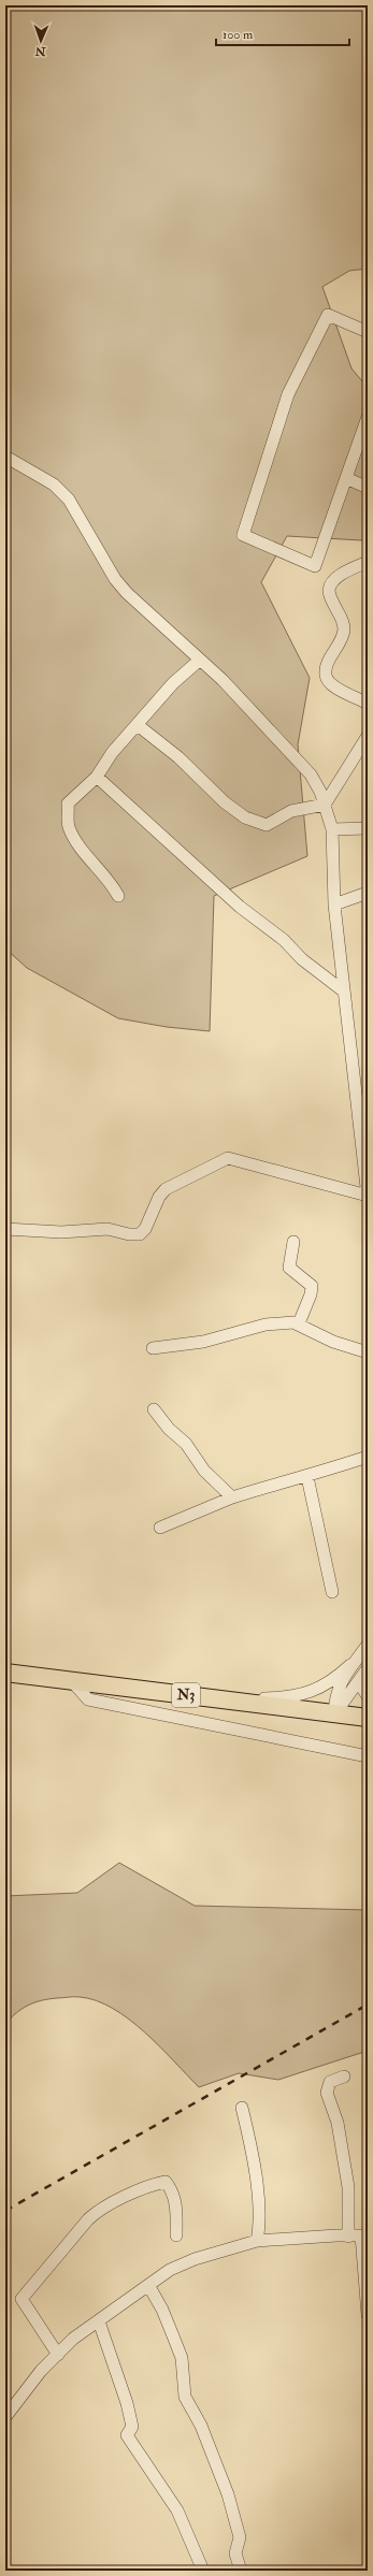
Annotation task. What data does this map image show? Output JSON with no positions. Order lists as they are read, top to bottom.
{
  "streets": {
    "highway": ["N3"]
  },
  "scale_bar": "100 m",
  "north": "bottom"
}
